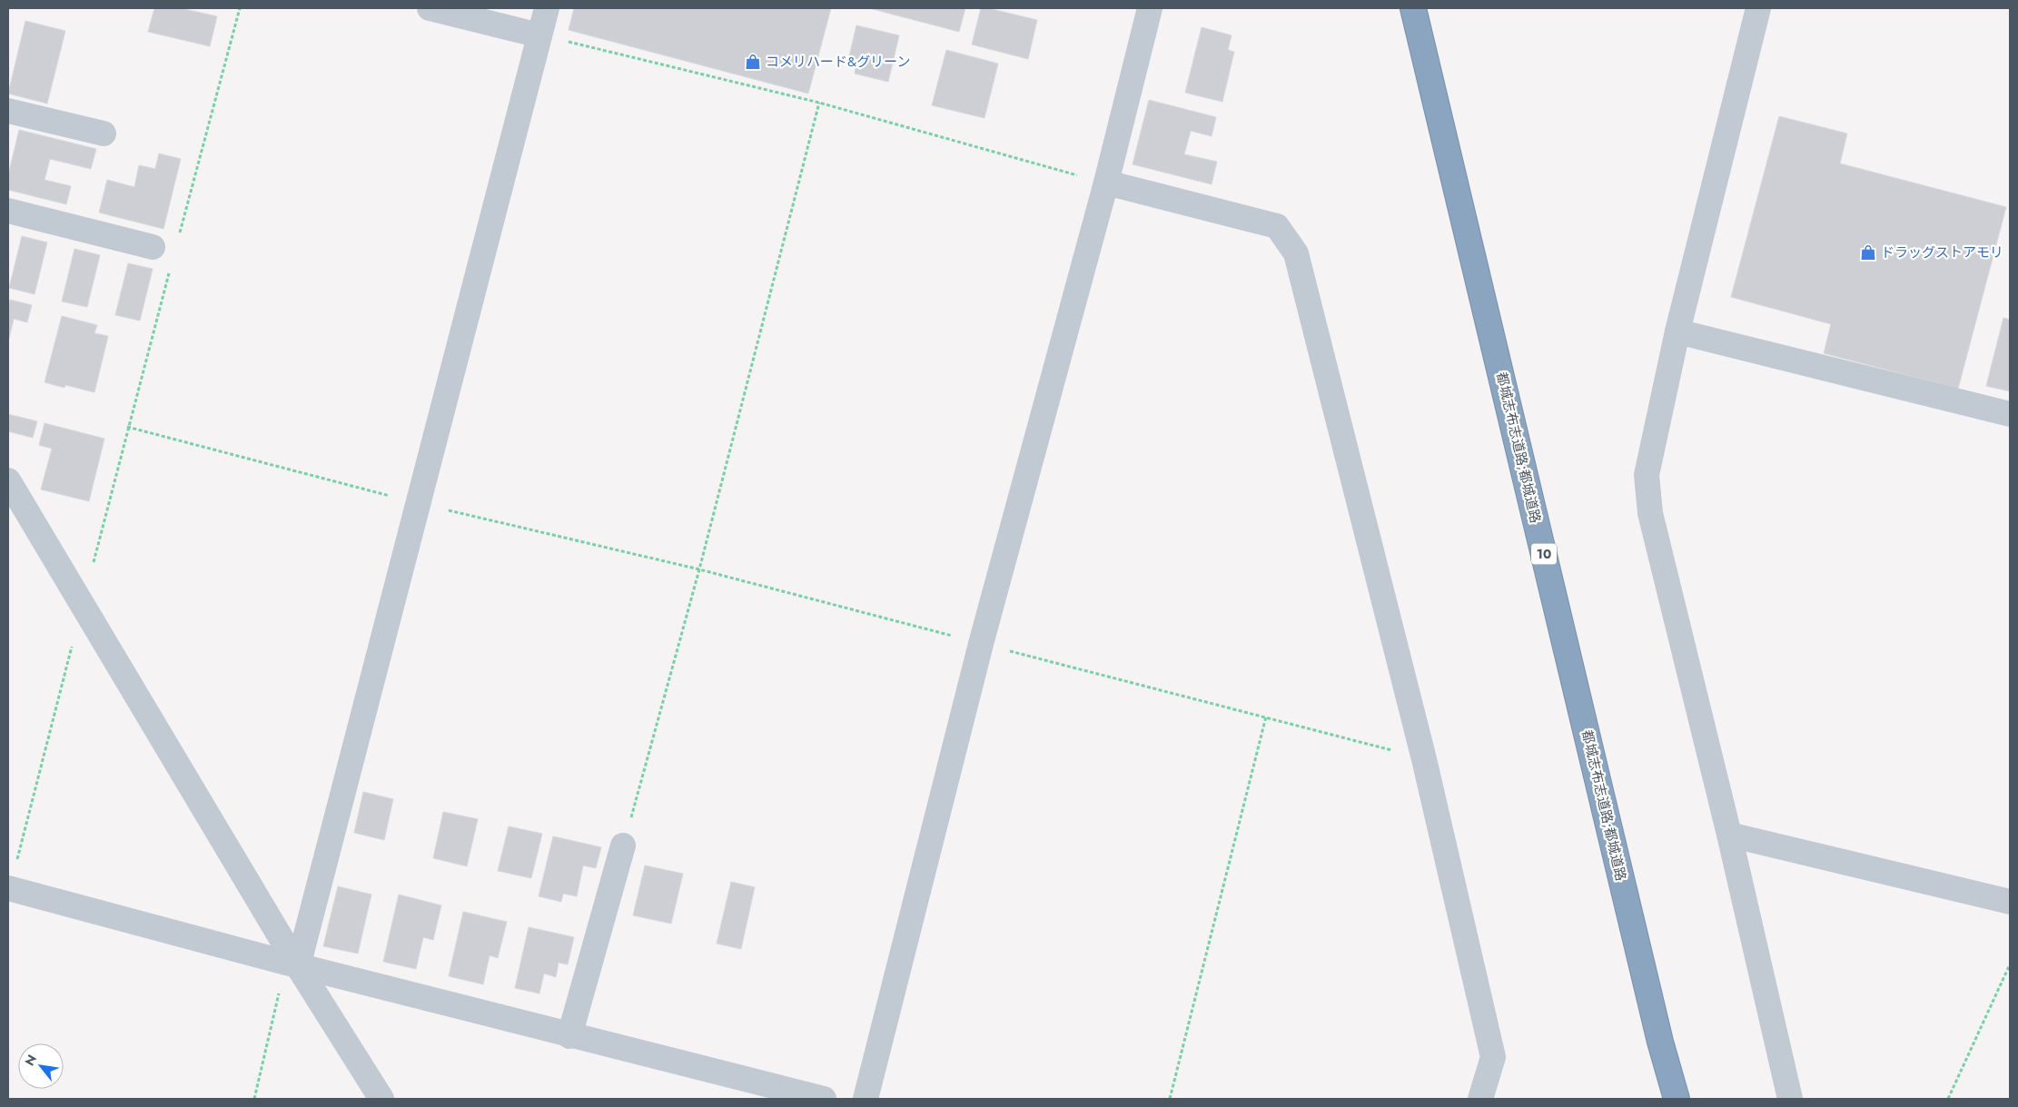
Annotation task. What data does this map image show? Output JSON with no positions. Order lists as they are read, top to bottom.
{
  "streets": {
    "highway": ["都城志布志道路;都城道路", "10"]
  },
  "places": {
    "shop": ["コメリハード&グリーン", "ドラッグストアモリ"]
  },
  "north": "top left"
}
